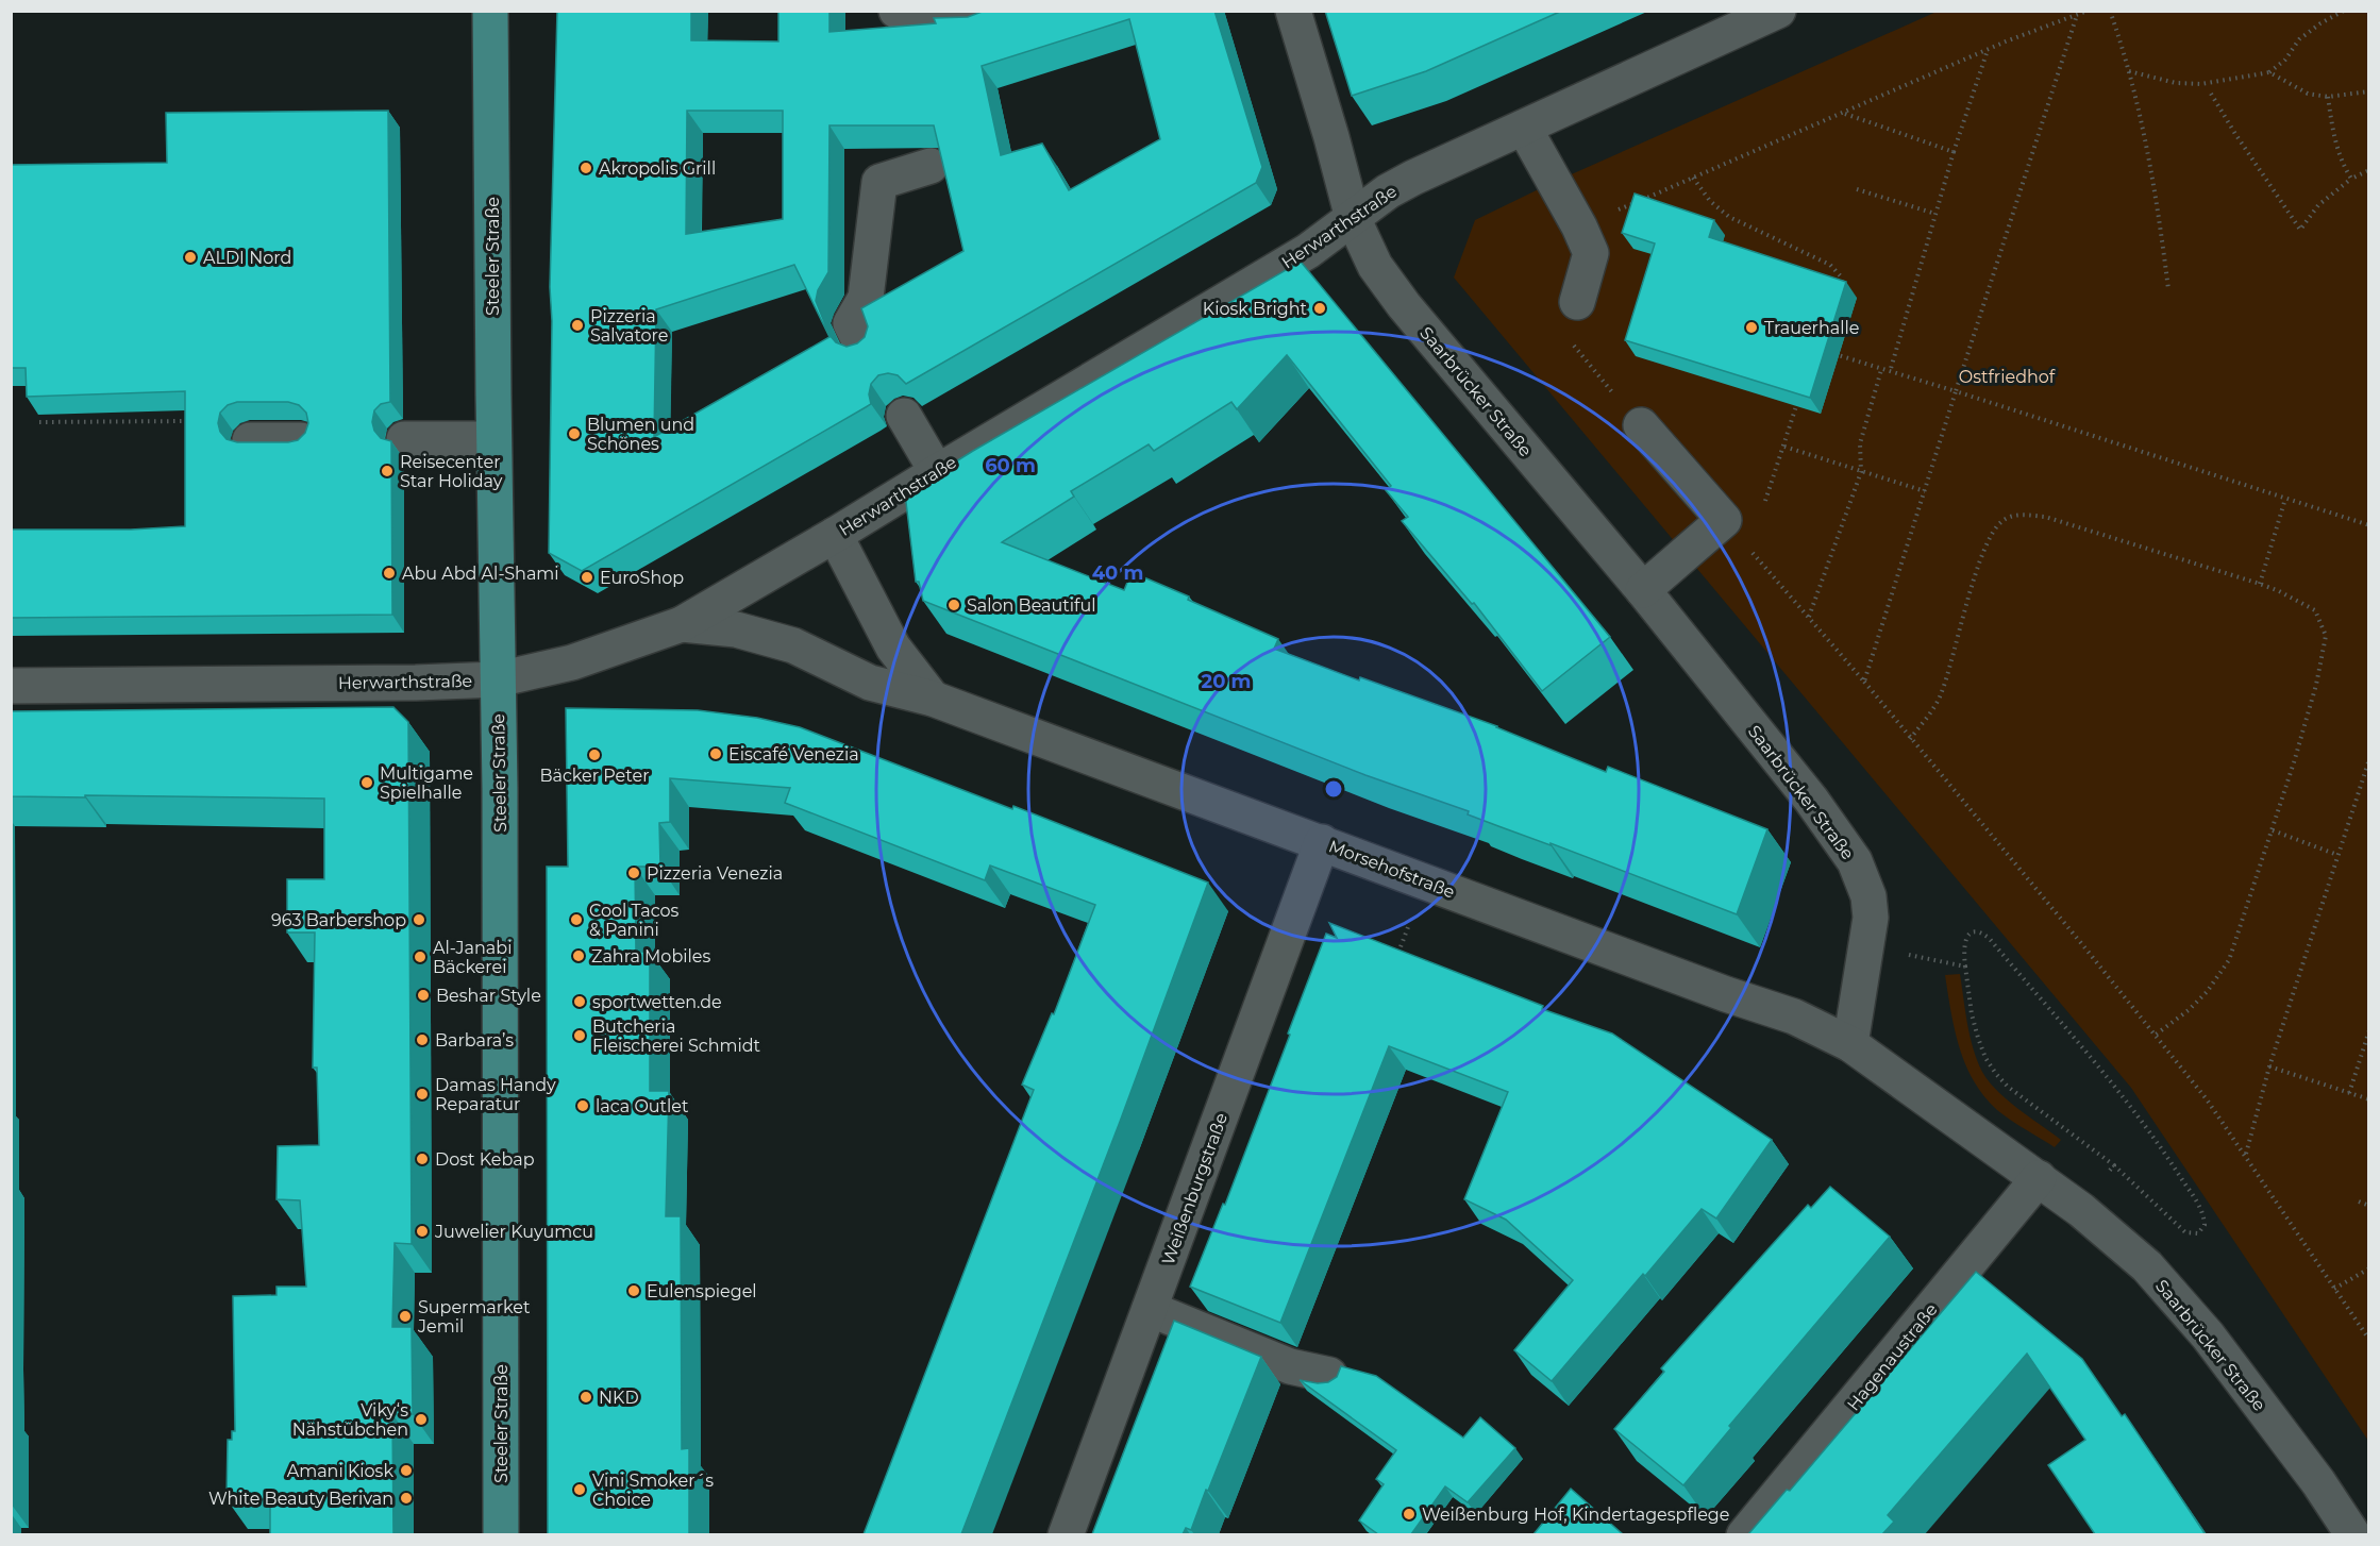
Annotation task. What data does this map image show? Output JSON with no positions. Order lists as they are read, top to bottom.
{
  "streets": {
    "main road": ["Steeler Straße"],
    "street": [
      "Herwarthstraße",
      "Saarbrücker Straße",
      "Morsehofstraße",
      "Weißenburgstraße",
      "Hagenaustraße"
    ]
  },
  "crossings": [
    ["Herwarthstraße", "Steeler Straße"],
    ["Herwarthstraße", "Saarbrücker Straße"],
    ["Herwarthstraße", "Morsehofstraße"],
    ["Saarbrücker Straße", "Morsehofstraße"],
    ["Saarbrücker Straße", "Hagenaustraße"],
    ["Morsehofstraße", "Weißenburgstraße"]
  ],
  "parks": ["Ostfriedhof"],
  "places": [
    "Akropolis Grill",
    "ALDI Nord",
    "Kiosk Bright",
    "Pizzeria Salvatore",
    "Trauerhalle",
    "Blumen und Schönes",
    "Reisecenter Star Holiday",
    "Abu Abd Al-Shami",
    "EuroShop",
    "Salon Beautiful",
    "Eiscafé Venezia",
    "Bäcker Peter",
    "Multigame Spielhalle",
    "Pizzeria Venezia",
    "963 Barbershop",
    "Cool Tacos & Panini",
    "Zahra Mobiles",
    "Al-Janabi Bäckerei",
    "Beshar Style",
    "sportwetten.de",
    "Butcheria Fleischerei Schmidt",
    "Barbara’s",
    "Damas Handy Reparatur",
    "laca Outlet",
    "Dost Kebap",
    "Juwelier Kuyumcu",
    "Eulenspiegel",
    "Supermarket Jemil",
    "NKD",
    "Viky‘s Nähstübchen",
    "Amani Kiosk",
    "Vini Smoker´s Choice",
    "White Beauty Berivan",
    "Weißenburg Hof, Kindertagespflege"
  ],
  "rings": ["60 m", "40 m", "20 m"]
}
